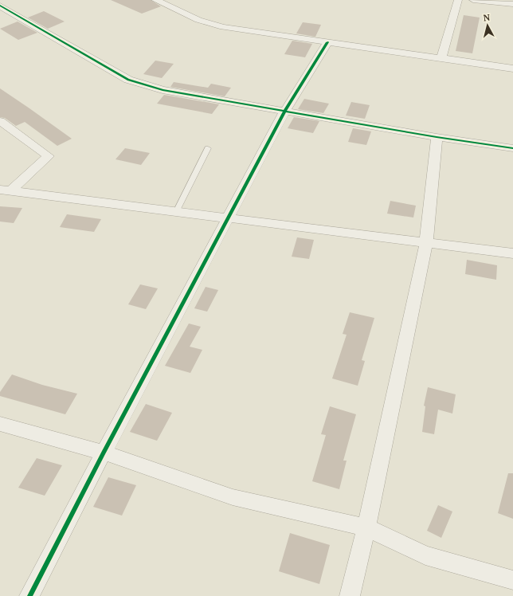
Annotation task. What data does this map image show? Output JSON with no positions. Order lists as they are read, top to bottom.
{
  "north": "top"
}
